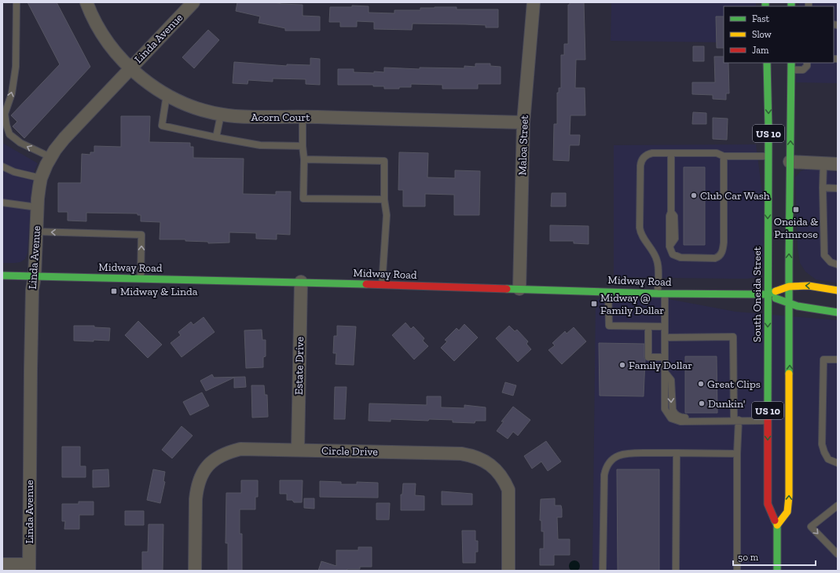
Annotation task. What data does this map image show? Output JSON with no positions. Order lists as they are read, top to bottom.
{
  "streets": {
    "main road": ["US 10", "Midway Road", "South Oneida Street"],
    "street": [
      "Linda Avenue",
      "Acorn Court",
      "Maloa Street",
      "Estate Drive",
      "Circle Drive"
    ]
  },
  "crossings": [
    ["Linda Avenue", "Acorn Court"],
    ["Linda Avenue", "Midway Road"],
    ["Acorn Court", "Maloa Street"],
    ["US 10", "Midway Road"],
    ["US 10", "South Oneida Street"],
    ["Maloa Street", "Midway Road"],
    ["Midway Road", "South Oneida Street"],
    ["Midway Road", "Estate Drive"],
    ["Estate Drive", "Circle Drive"]
  ],
  "places": {
    "other": [
      "Club Car Wash",
      "Family Dollar",
      "Great Clips",
      "Dunkin'"
    ],
    "transit": ["Oneida & Primrose", "Midway & Linda", "Midway @ Family Dollar"]
  },
  "legend": ["Fast", "Slow", "Jam"],
  "scale_bar": "50 m"
}
